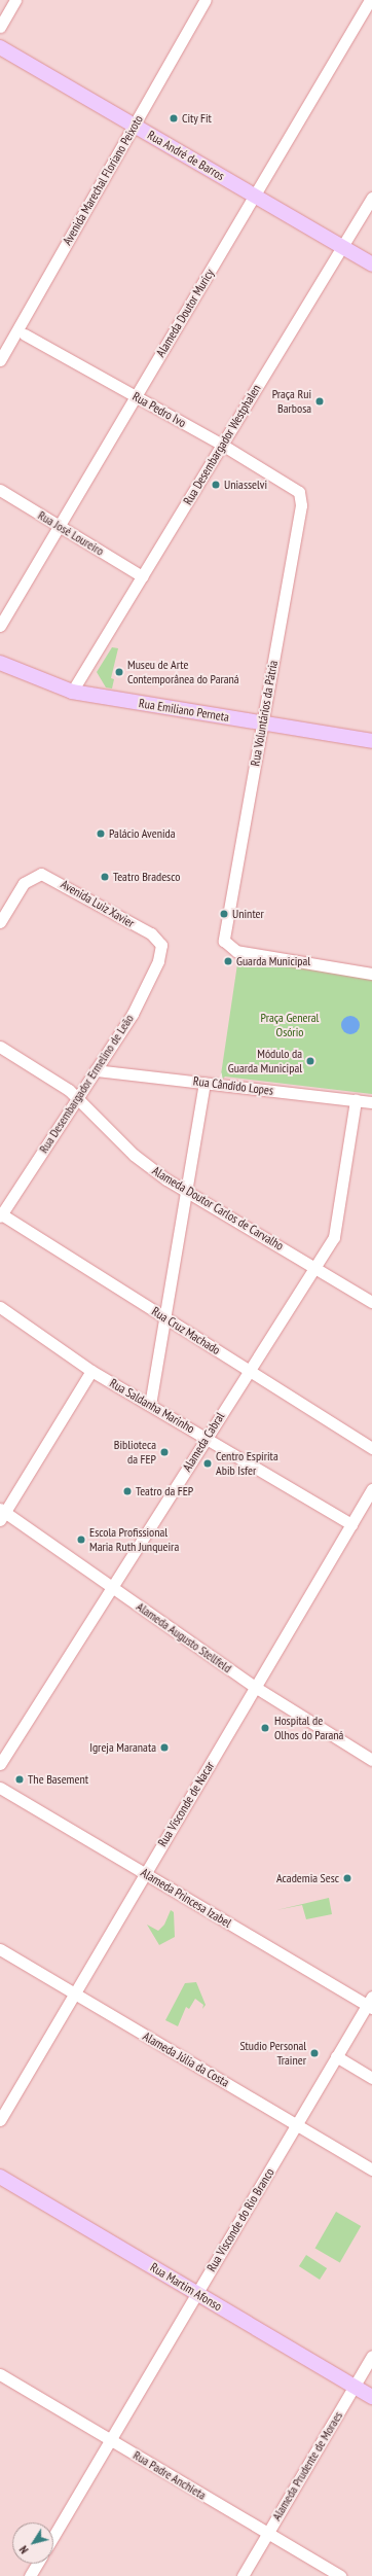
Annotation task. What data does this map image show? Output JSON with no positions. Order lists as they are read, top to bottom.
{
  "streets": {
    "main road": ["Rua André de Barros", "Rua Emiliano Perneta", "Rua Martim Afonso"],
    "street": [
      "Avenida Marechal Floriano Peixoto",
      "Alameda Doutor Muricy",
      "Rua Pedro Ivo",
      "Rua Desembargador Westphalen",
      "Rua José Loureiro",
      "Rua Voluntários da Pátria",
      "Avenida Luiz Xavier",
      "Rua Desembargador Ermelino de Leão",
      "Rua Cândido Lopes",
      "Alameda Doutor Carlos de Carvalho",
      "Rua Cruz Machado",
      "Rua Saldanha Marinho",
      "Alameda Cabral",
      "Alameda Augusto Stellfeld",
      "Rua Visconde de Nacar",
      "Alameda Princesa Izabel",
      "Alameda Júlia da Costa",
      "Rua Visconde do Rio Branco",
      "Alameda Prudente de Moraes",
      "Rua Padre Anchieta"
    ]
  },
  "crossings": [
    ["Rua André de Barros", "Avenida Marechal Floriano Peixoto"],
    ["Rua André de Barros", "Alameda Doutor Muricy"],
    ["Rua André de Barros", "Rua Desembargador Westphalen"],
    ["Alameda Doutor Muricy", "Rua Pedro Ivo"],
    ["Alameda Doutor Muricy", "Rua José Loureiro"],
    ["Rua Pedro Ivo", "Rua Desembargador Westphalen"],
    ["Rua Pedro Ivo", "Rua Voluntários da Pátria"],
    ["Rua Desembargador Westphalen", "Rua José Loureiro"],
    ["Rua Desembargador Westphalen", "Rua Emiliano Perneta"],
    ["Rua Emiliano Perneta", "Rua Voluntários da Pátria"],
    ["Avenida Luiz Xavier", "Rua Desembargador Ermelino de Leão"],
    ["Rua Desembargador Ermelino de Leão", "Rua Cândido Lopes"],
    ["Rua Desembargador Ermelino de Leão", "Alameda Doutor Carlos de Carvalho"],
    ["Rua Desembargador Ermelino de Leão", "Rua Cruz Machado"],
    ["Rua Cândido Lopes", "Alameda Cabral"],
    ["Alameda Doutor Carlos de Carvalho", "Alameda Cabral"],
    ["Rua Cruz Machado", "Alameda Cabral"],
    ["Rua Saldanha Marinho", "Alameda Cabral"],
    ["Rua Saldanha Marinho", "Rua Visconde de Nacar"],
    ["Alameda Cabral", "Alameda Augusto Stellfeld"],
    ["Alameda Augusto Stellfeld", "Rua Visconde de Nacar"],
    ["Rua Visconde de Nacar", "Alameda Princesa Izabel"],
    ["Rua Visconde de Nacar", "Alameda Júlia da Costa"],
    ["Alameda Princesa Izabel", "Rua Visconde do Rio Branco"],
    ["Alameda Júlia da Costa", "Rua Visconde do Rio Branco"],
    ["Rua Visconde do Rio Branco", "Rua Martim Afonso"],
    ["Rua Visconde do Rio Branco", "Rua Padre Anchieta"],
    ["Rua Martim Afonso", "Alameda Prudente de Moraes"],
    ["Alameda Prudente de Moraes", "Rua Padre Anchieta"]
  ],
  "parks": ["Praça General Osório"],
  "places": [
    "City Fit",
    "Praça Rui Barbosa",
    "Uniasselvi",
    "Museu de Arte Contemporânea do Paraná",
    "Palácio Avenida",
    "Teatro Bradesco",
    "Uninter",
    "Guarda Municipal",
    "Módulo da Guarda Municipal",
    "Biblioteca da FEP",
    "Centro Espírita Abib Isfer",
    "Teatro da FEP",
    "Escola Profissional Maria Ruth Junqueira",
    "Hospital de Olhos do Paraná",
    "Igreja Maranata",
    "The Basement",
    "Academia Sesc",
    "Studio Personal Trainer"
  ],
  "north": "bottom left"
}
